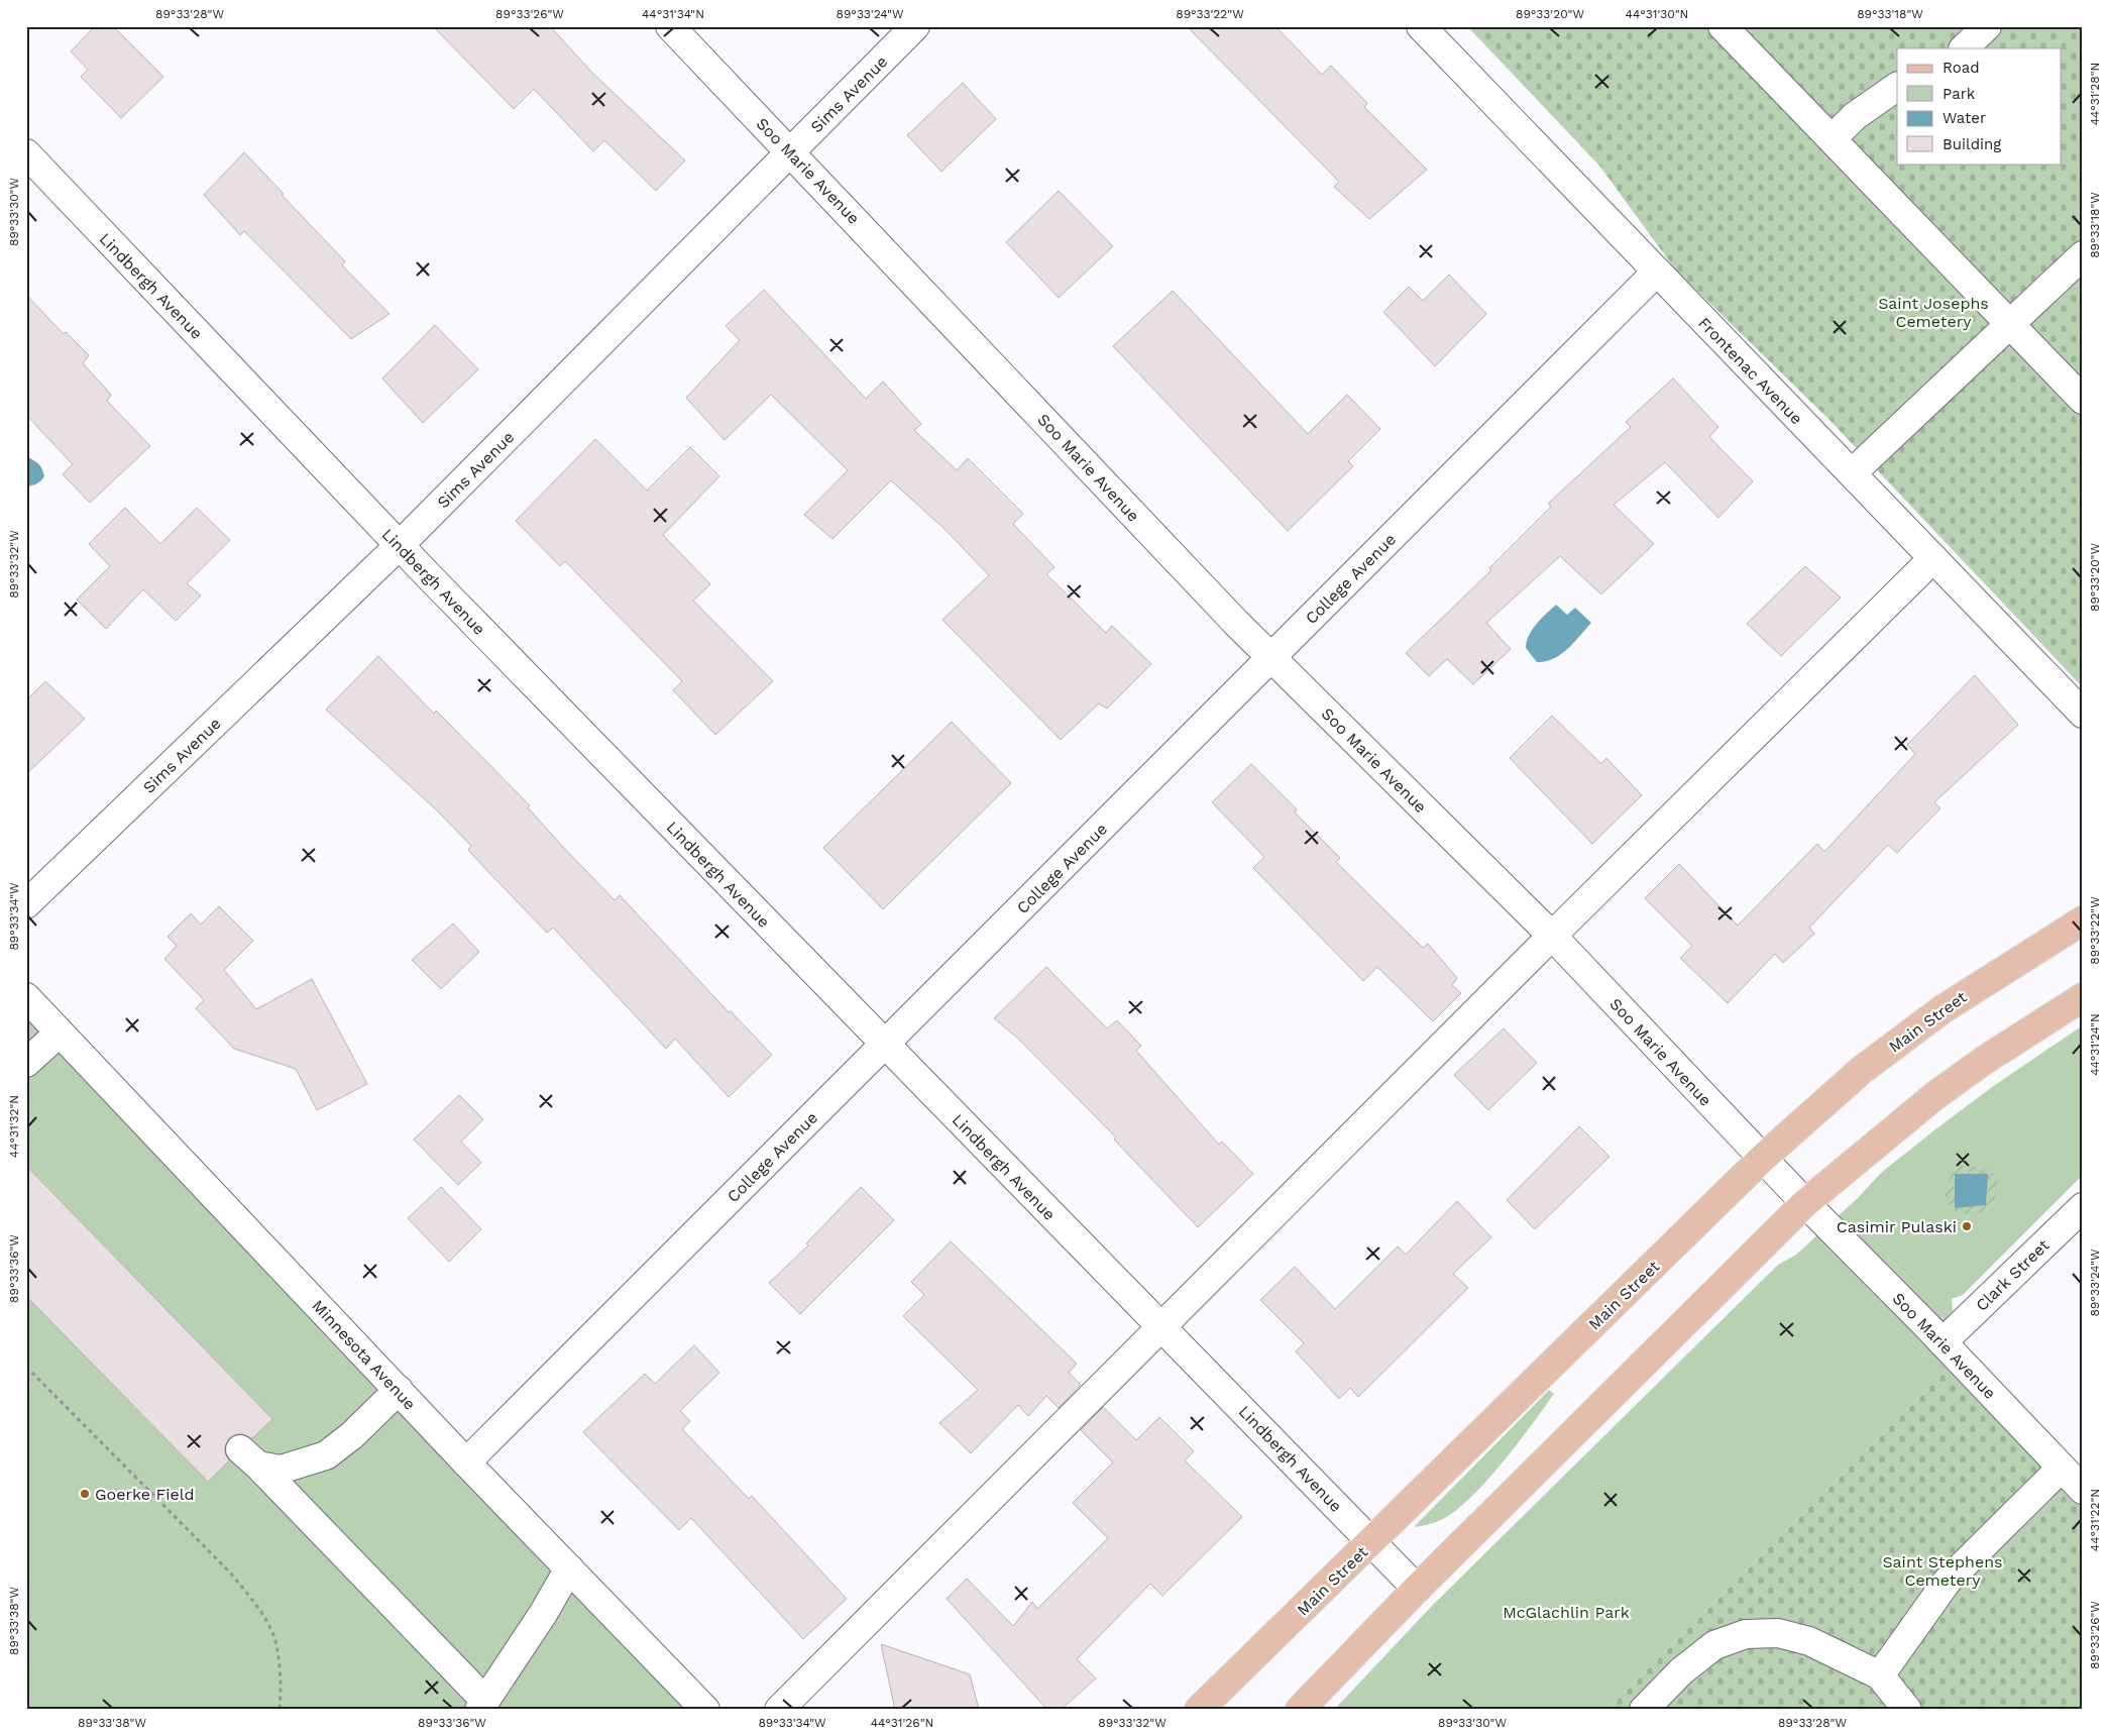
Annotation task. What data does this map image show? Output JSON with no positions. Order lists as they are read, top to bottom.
{
  "streets": {
    "main road": ["Main Street"],
    "street": [
      "Sims Avenue",
      "Soo Marie Avenue",
      "Lindbergh Avenue",
      "Frontenac Avenue",
      "College Avenue",
      "Clark Street",
      "Minnesota Avenue"
    ]
  },
  "crossings": [
    ["Sims Avenue", "Soo Marie Avenue"],
    ["Sims Avenue", "Lindbergh Avenue"],
    ["Soo Marie Avenue", "College Avenue"],
    ["Soo Marie Avenue", "Main Street"],
    ["Soo Marie Avenue", "Clark Street"],
    ["Lindbergh Avenue", "College Avenue"],
    ["Lindbergh Avenue", "Main Street"],
    ["Frontenac Avenue", "College Avenue"],
    ["College Avenue", "Minnesota Avenue"]
  ],
  "parks": ["Saint Josephs Cemetery", "Saint Stephens Cemetery", "McGlachlin Park"],
  "places": ["Casimir Pulaski", "Goerke Field"],
  "legend": [
    "Road",
    "Park",
    "Water",
    "Building"
  ],
  "coordinates": [
    "89°33'28\"W",
    "89°33'26\"W",
    "44°31'34\"N",
    "89°33'24\"W",
    "89°33'22\"W",
    "89°33'20\"W",
    "44°31'30\"N",
    "89°33'18\"W",
    "44°31'28\"N",
    "89°33'30\"W",
    "89°33'32\"W",
    "89°33'34\"W",
    "44°31'24\"N",
    "44°31'32\"N",
    "89°33'36\"W",
    "44°31'22\"N",
    "89°33'38\"W",
    "44°31'26\"N"
  ]
}
